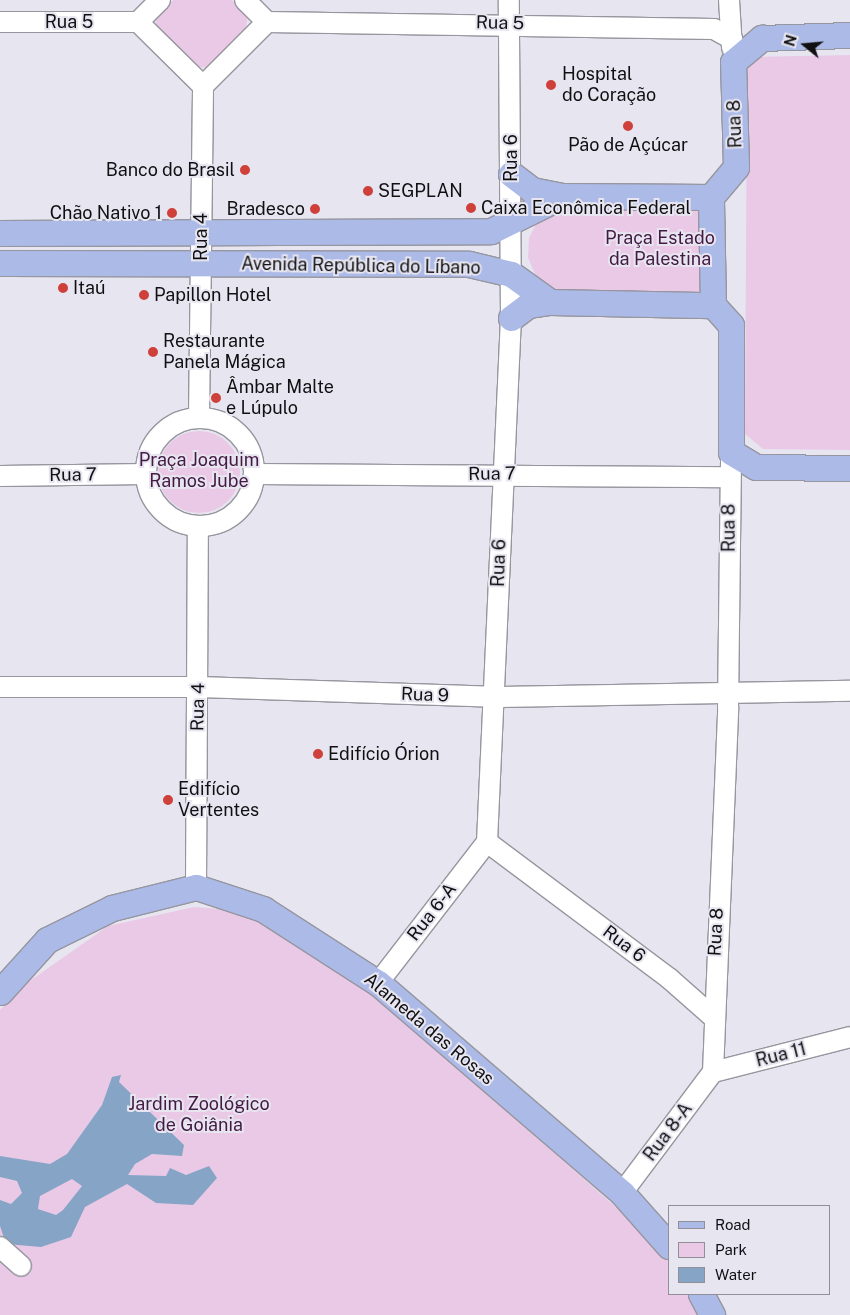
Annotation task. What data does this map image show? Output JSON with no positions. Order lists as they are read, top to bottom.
{
  "streets": {
    "main road": ["Rua 8", "Avenida República do Líbano", "Alameda das Rosas"],
    "street": [
      "Rua 5",
      "Rua 6",
      "Rua 4",
      "Rua 7",
      "Rua 9",
      "Rua 6-A",
      "Rua 11",
      "Rua 8-A"
    ]
  },
  "crossings": [
    ["Rua 5", "Rua 8"],
    ["Rua 5", "Rua 6"],
    ["Rua 8", "Rua 6"],
    ["Rua 8", "Rua 7"],
    ["Rua 8", "Rua 9"],
    ["Rua 8", "Rua 11"],
    ["Rua 8", "Rua 8-A"],
    ["Rua 6", "Avenida República do Líbano"],
    ["Rua 6", "Rua 7"],
    ["Rua 6", "Rua 9"],
    ["Rua 6", "Rua 6-A"],
    ["Rua 4", "Avenida República do Líbano"],
    ["Rua 4", "Rua 7"],
    ["Rua 4", "Rua 9"],
    ["Rua 4", "Alameda das Rosas"],
    ["Rua 6-A", "Alameda das Rosas"],
    ["Alameda das Rosas", "Rua 8-A"],
    ["Rua 11", "Rua 8-A"]
  ],
  "parks": ["Praça Estado da Palestina", "Praça Joaquim Ramos Jube", "Jardim Zoológico de Goiânia"],
  "places": [
    "Hospital do Coração",
    "Pão de Açúcar",
    "Banco do Brasil",
    "SEGPLAN",
    "Caixa Econômica Federal",
    "Bradesco",
    "Chão Nativo 1",
    "Itaú",
    "Papillon Hotel",
    "Restaurante Panela Mágica",
    "Âmbar Malte e Lúpulo",
    "Edifício Órion",
    "Edifício Vertentes"
  ],
  "legend": ["Road", "Park", "Water"],
  "north": "left"
}
